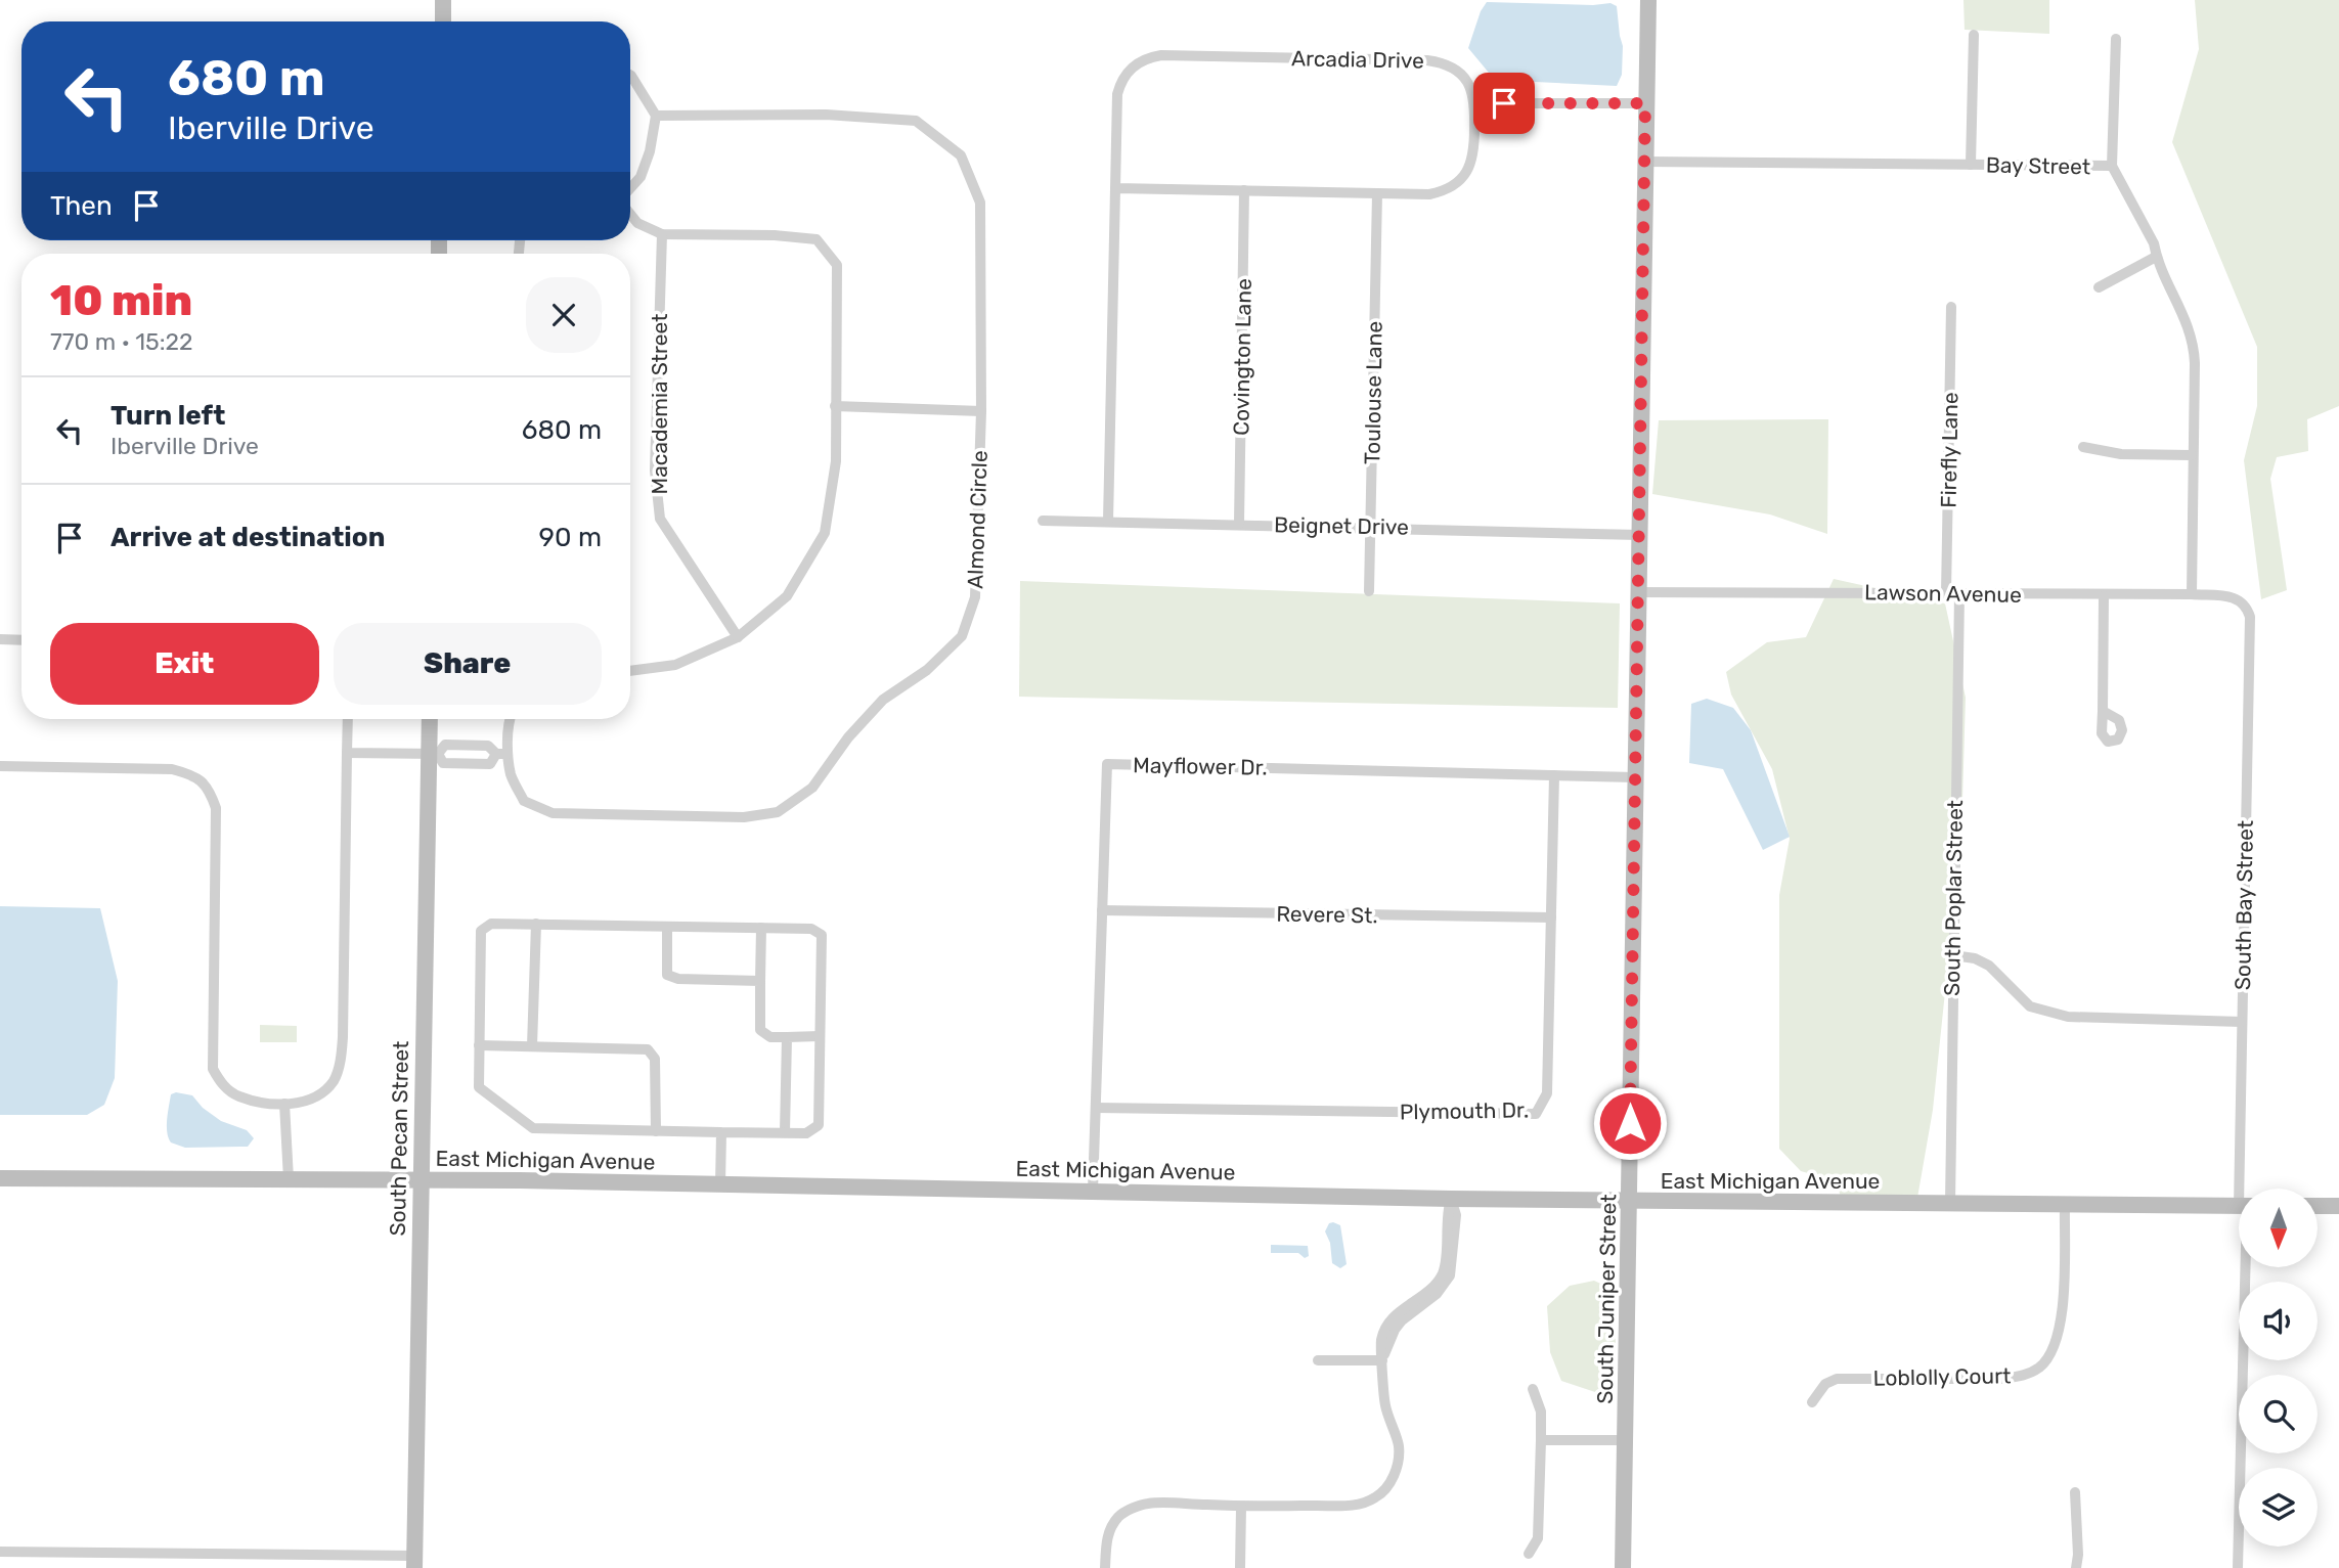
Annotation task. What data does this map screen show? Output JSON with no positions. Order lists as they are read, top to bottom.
{
  "streets": {
    "street": [
      "Arcadia Drive",
      "Bay Street",
      "Covington Lane",
      "Toulouse Lane",
      "Macademia Street",
      "Firefly Lane",
      "Almond Circle",
      "Beignet Drive",
      "Lawson Avenue",
      "Mayflower Dr.",
      "South Poplar Street",
      "South Bay Street",
      "Revere St.",
      "Plymouth Dr.",
      "South Pecan Street",
      "East Michigan Avenue",
      "South Juniper Street",
      "Loblolly Court"
    ]
  },
  "crossings": [
    ["Arcadia Drive", "Beignet Drive"],
    ["Bay Street", "Lawson Avenue"],
    ["Bay Street", "South Juniper Street"],
    ["Covington Lane", "Beignet Drive"],
    ["Toulouse Lane", "Beignet Drive"],
    ["Firefly Lane", "Lawson Avenue"],
    ["Beignet Drive", "South Juniper Street"],
    ["Lawson Avenue", "South Poplar Street"],
    ["Lawson Avenue", "South Bay Street"],
    ["Lawson Avenue", "South Juniper Street"],
    ["Mayflower Dr.", "Revere St."],
    ["Mayflower Dr.", "Plymouth Dr."],
    ["Mayflower Dr.", "East Michigan Avenue"],
    ["Mayflower Dr.", "South Juniper Street"],
    ["South Poplar Street", "East Michigan Avenue"],
    ["Revere St.", "Plymouth Dr."],
    ["South Pecan Street", "East Michigan Avenue"],
    ["East Michigan Avenue", "South Juniper Street"],
    ["East Michigan Avenue", "Loblolly Court"]
  ],
  "north": "bottom",
  "page": {
    "turn": ["680 m", "Iberville Drive"],
    "then": "Then",
    "heading": ["10 min", "770 m · 15:22"],
    "list": [
      {
        "name": "Turn left",
        "note": "Iberville Drive",
        "value": "680 m"
      },
      {
        "name": "Arrive at destination",
        "value": "90 m"
      }
    ],
    "buttons": ["Exit", "Share"]
  }
}
